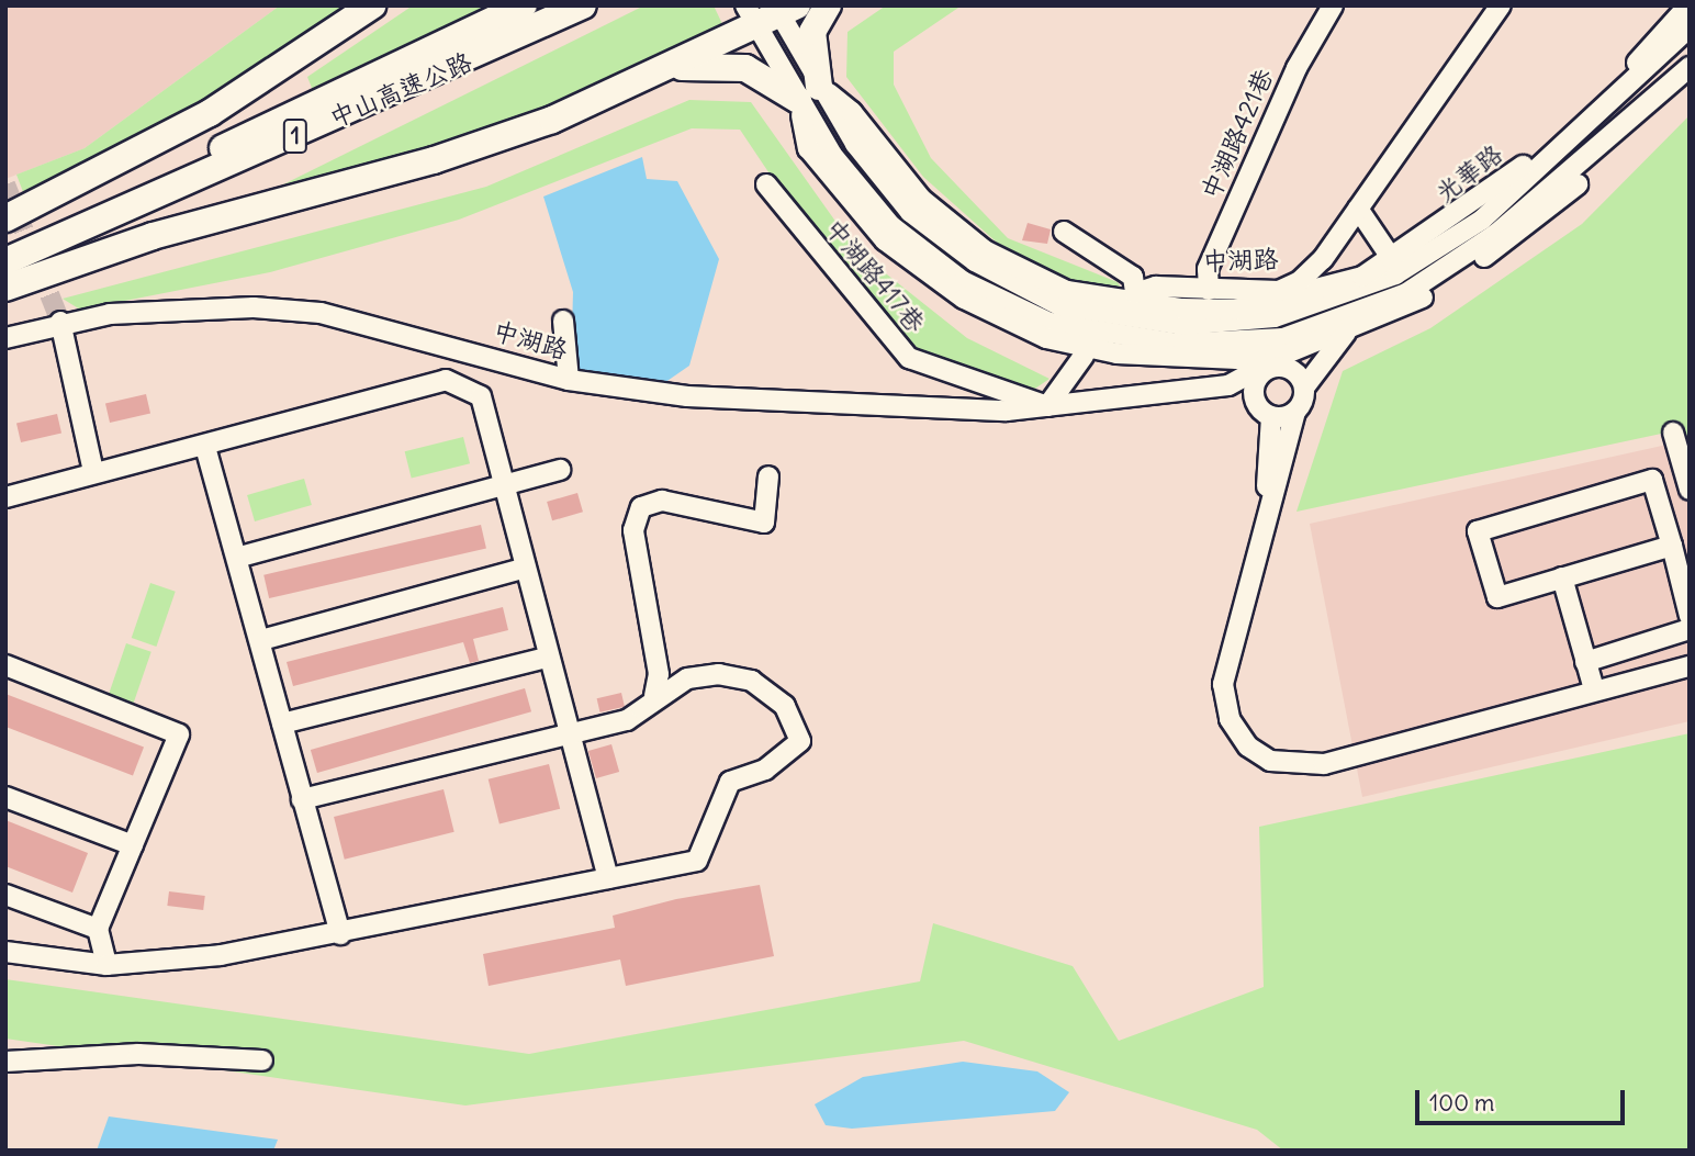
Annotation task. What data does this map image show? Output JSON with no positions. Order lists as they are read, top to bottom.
{
  "streets": {
    "highway": ["中山高速公路", "1"],
    "street": [
      "中湖路421巷",
      "光華路",
      "中湖路",
      "中湖路417巷"
    ]
  },
  "crossings": [
    ["中湖路421巷", "中湖路"],
    ["中湖路", "中湖路417巷"]
  ],
  "scale_bar": "100 m"
}
